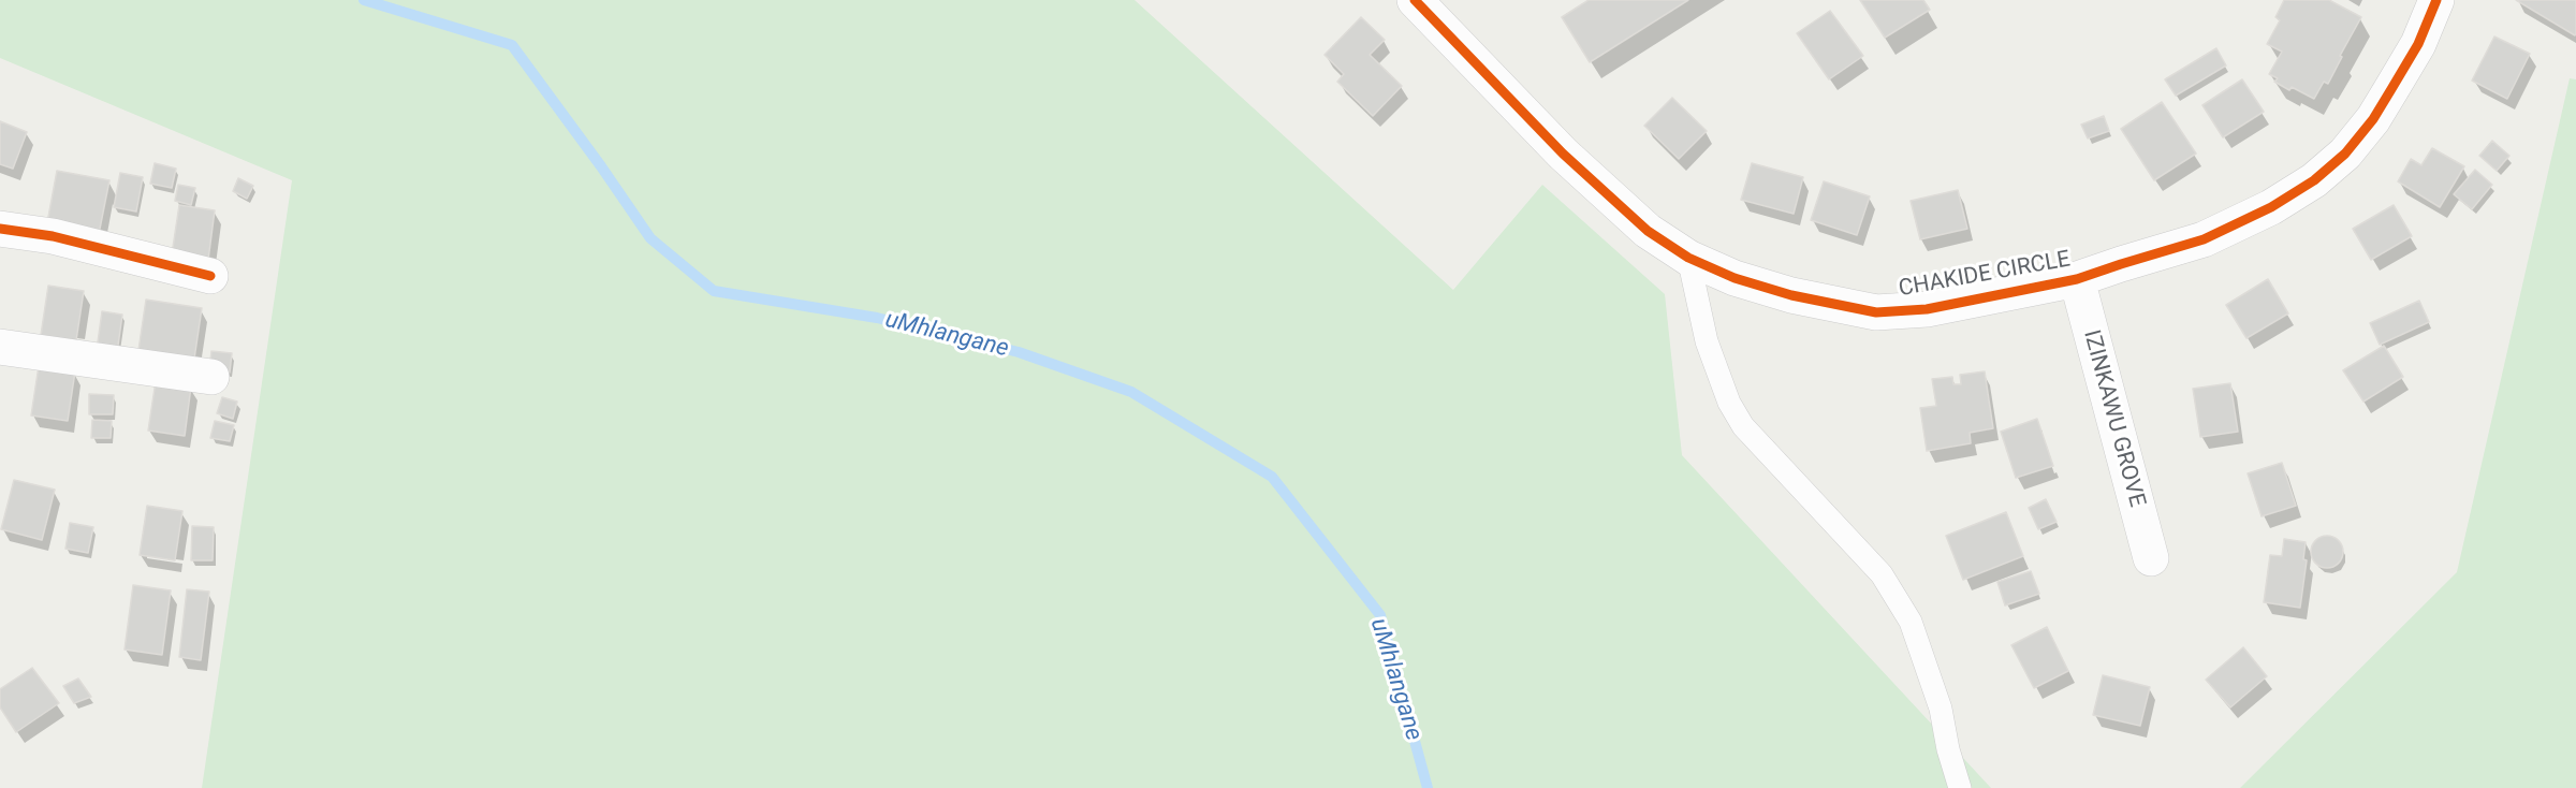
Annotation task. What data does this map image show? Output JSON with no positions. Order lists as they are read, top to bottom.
{
  "streets": {
    "street": ["CHAKIDE CIRCLE", "IZINKAWU GROVE"]
  },
  "crossings": [
    ["CHAKIDE CIRCLE", "IZINKAWU GROVE"]
  ],
  "water": ["uMhlangane"]
}
